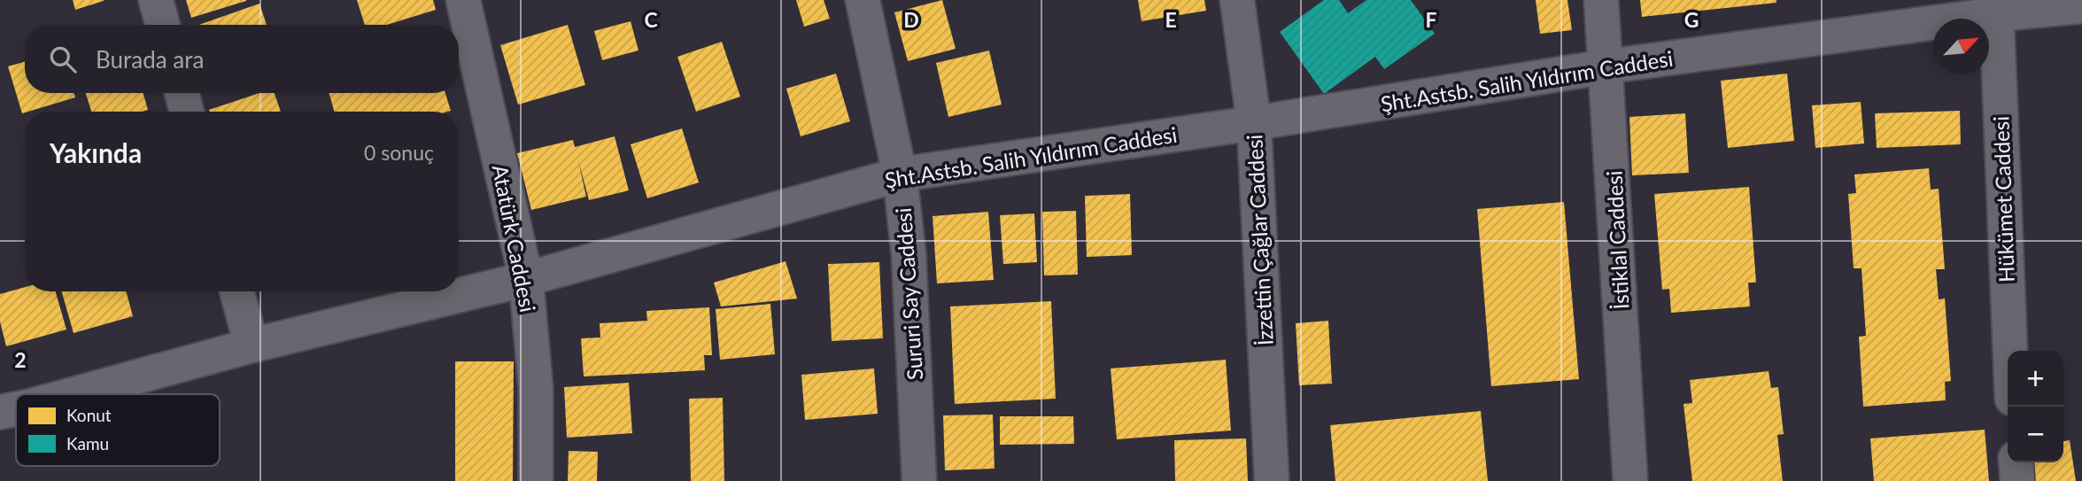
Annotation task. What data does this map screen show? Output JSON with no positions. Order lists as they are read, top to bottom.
{
  "streets": {
    "street": [
      "Şht.Astsb. Salih Yıldırım Caddesi",
      "Hükümet Caddesi",
      "Atatürk Caddesi",
      "İzzettin Çağlar Caddesi",
      "İstiklal Caddesi",
      "Sururi Say Caddesi"
    ]
  },
  "crossings": [
    ["Şht.Astsb. Salih Yıldırım Caddesi", "Hükümet Caddesi"],
    ["Şht.Astsb. Salih Yıldırım Caddesi", "Atatürk Caddesi"],
    ["Şht.Astsb. Salih Yıldırım Caddesi", "İzzettin Çağlar Caddesi"],
    ["Şht.Astsb. Salih Yıldırım Caddesi", "İstiklal Caddesi"],
    ["Şht.Astsb. Salih Yıldırım Caddesi", "Sururi Say Caddesi"]
  ],
  "legend": ["Konut", "Kamu"],
  "north": "top right",
  "page": {
    "search": "Burada ara",
    "heading": ["Yakında", "0 sonuç"],
    "map_buttons": ["+", "−"]
  },
  "grid": {
    "columns": [
      "C",
      "D",
      "E",
      "F",
      "G"
    ],
    "rows": ["2"]
  }
}
